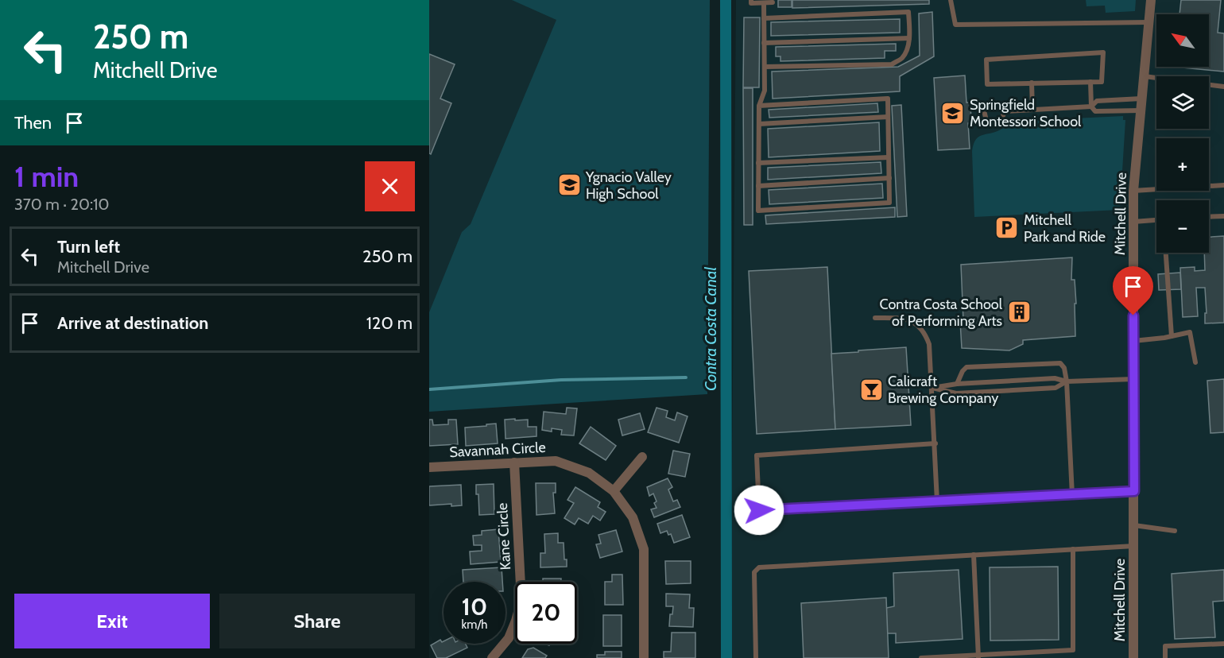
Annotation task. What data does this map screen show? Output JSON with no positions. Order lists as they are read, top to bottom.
{
  "streets": {
    "street": ["Mitchell Drive", "Savannah Circle", "Kane Circle"]
  },
  "crossings": [
    ["Savannah Circle", "Kane Circle"]
  ],
  "water": ["Contra Costa Canal"],
  "places": {
    "school or university": ["Springfield Montessori School", "Ygnacio Valley High School"],
    "parking": ["Mitchell Park and Ride"],
    "building": ["Contra Costa School of Performing Arts"],
    "bar": ["Calicraft Brewing Company"]
  },
  "north": "top left",
  "page": {
    "turn": ["250 m", "Mitchell Drive"],
    "map_buttons": ["+", "−"],
    "then": "Then",
    "heading": ["1 min", "370 m · 20:10"],
    "list": [
      {
        "name": "Turn left",
        "note": "Mitchell Drive",
        "value": "250 m"
      },
      {
        "name": "Arrive at destination",
        "value": "120 m"
      }
    ],
    "speed": "10 km/h",
    "limit": "20",
    "buttons": ["Exit", "Share"]
  }
}
